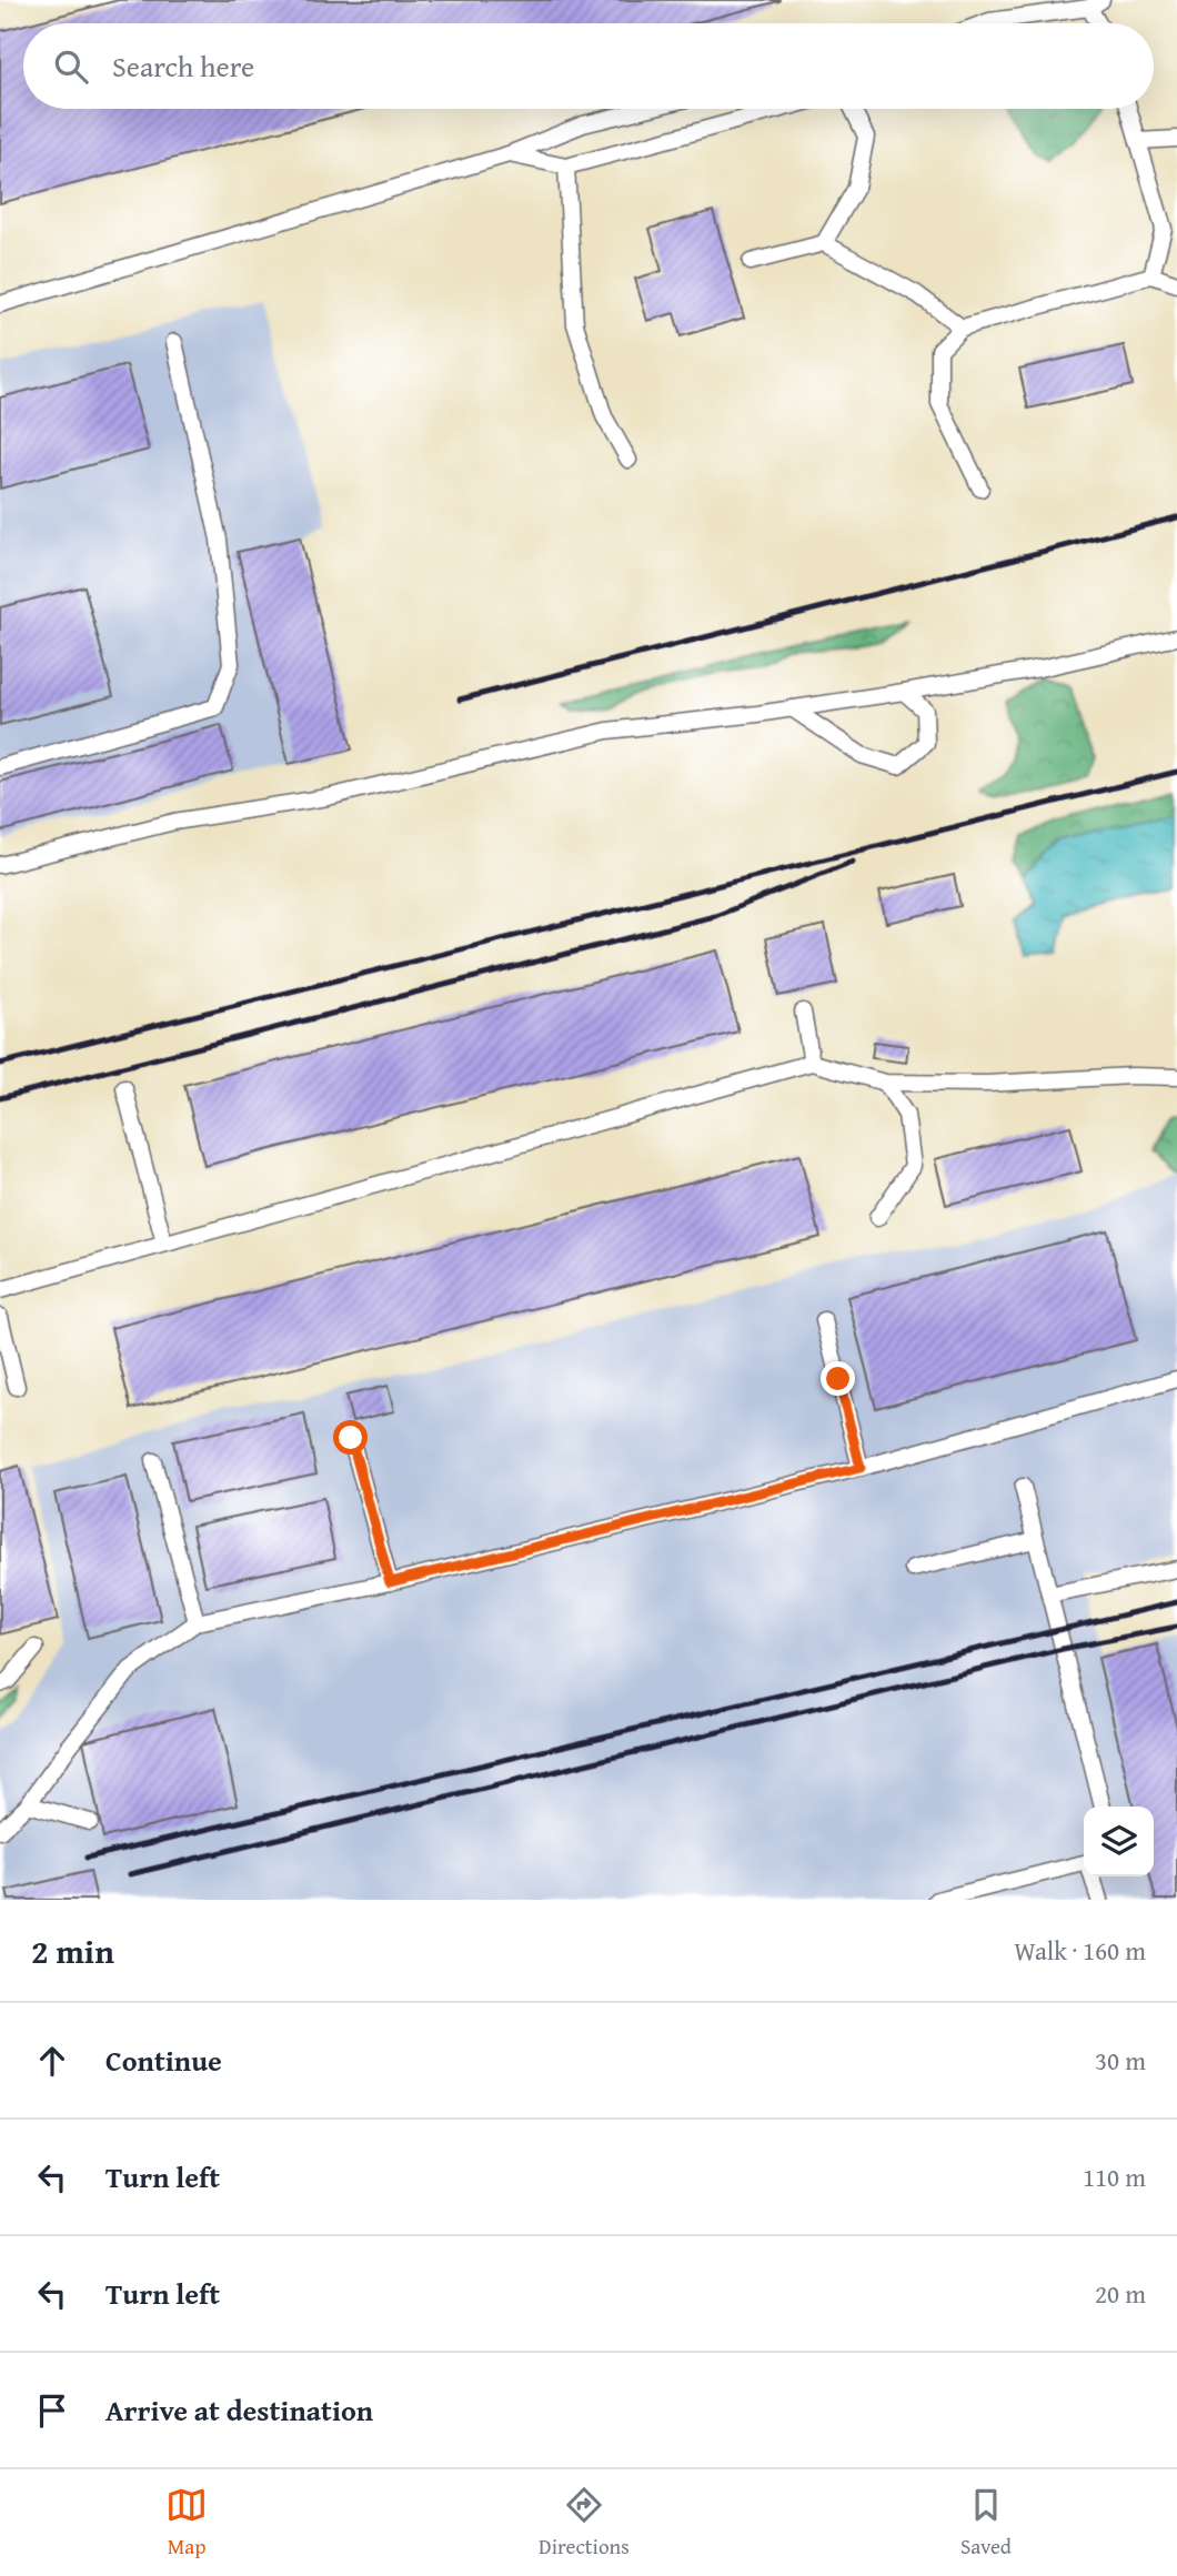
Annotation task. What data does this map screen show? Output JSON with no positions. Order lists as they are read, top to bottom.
{
  "page": {
    "search": "Search here",
    "heading": ["2 min", "Walk · 160 m"],
    "list": [
      ["Continue", "30 m"],
      ["Turn left", "110 m"],
      ["Turn left", "20 m"],
      "Arrive at destination"
    ],
    "nav": ["Map", "Directions", "Saved"]
  }
}
